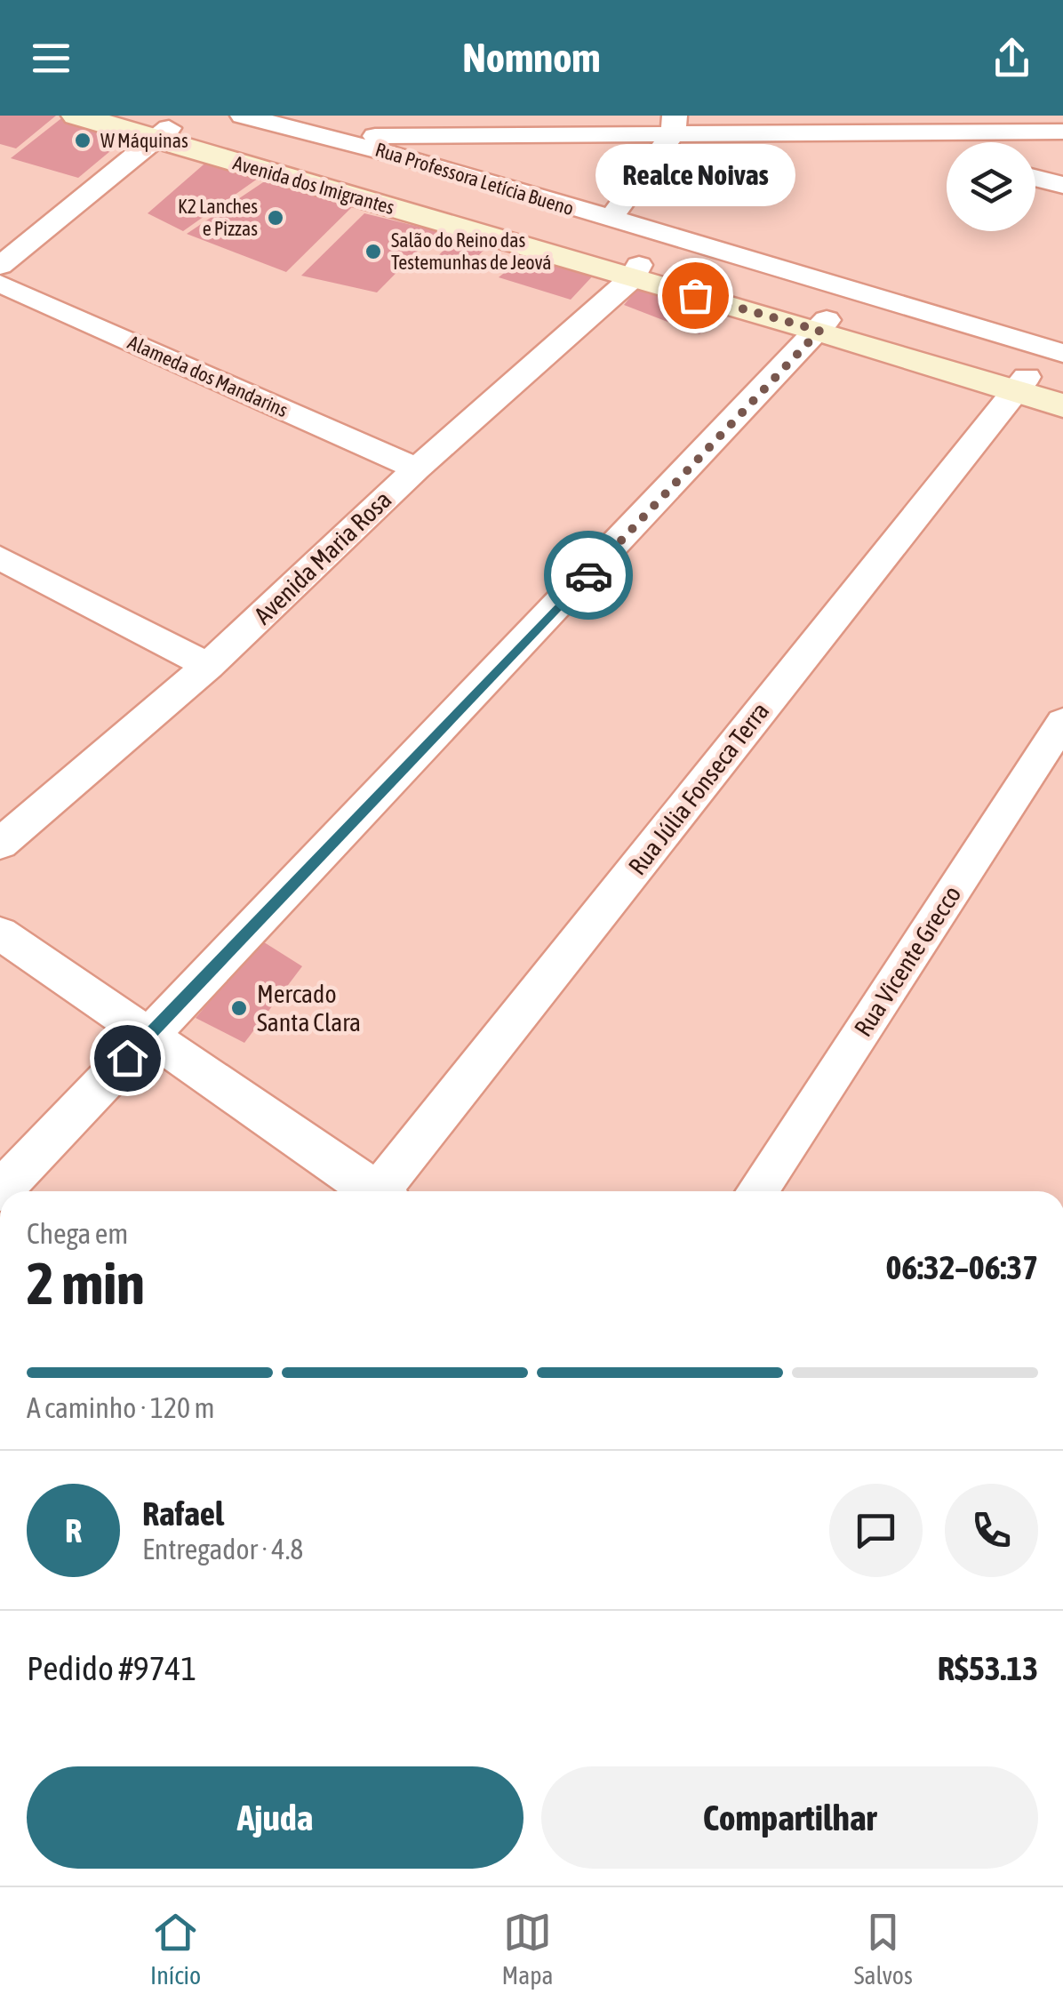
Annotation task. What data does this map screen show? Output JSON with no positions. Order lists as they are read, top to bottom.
{
  "streets": {
    "main road": ["Avenida dos Imigrantes"],
    "street": [
      "Rua Professora Letícia Bueno",
      "Alameda dos Mandarins",
      "Avenida Maria Rosa",
      "Rua Júlia Fonseca Terra",
      "Rua Vicente Grecco"
    ]
  },
  "crossings": [
    ["Avenida dos Imigrantes", "Avenida Maria Rosa"],
    ["Avenida dos Imigrantes", "Rua Júlia Fonseca Terra"],
    ["Alameda dos Mandarins", "Avenida Maria Rosa"]
  ],
  "places": [
    "W Máquinas",
    "K2 Lanches e Pizzas",
    "Salão do Reino das Testemunhas de Jeová",
    "Realce Noivas",
    "Mercado Santa Clara"
  ],
  "page": {
    "header": "Nomnom",
    "bubble": "Realce Noivas",
    "heading": ["2 min", "Chega em", "06:32–06:37"],
    "panel": [
      "Rafael",
      "Entregador · 4.8",
      "Pedido #9741",
      "R$53.13"
    ],
    "bar": "A caminho · 120 m",
    "round": "R",
    "buttons": ["Ajuda", "Compartilhar"],
    "tabs": ["Início", "Mapa", "Salvos"]
  }
}
